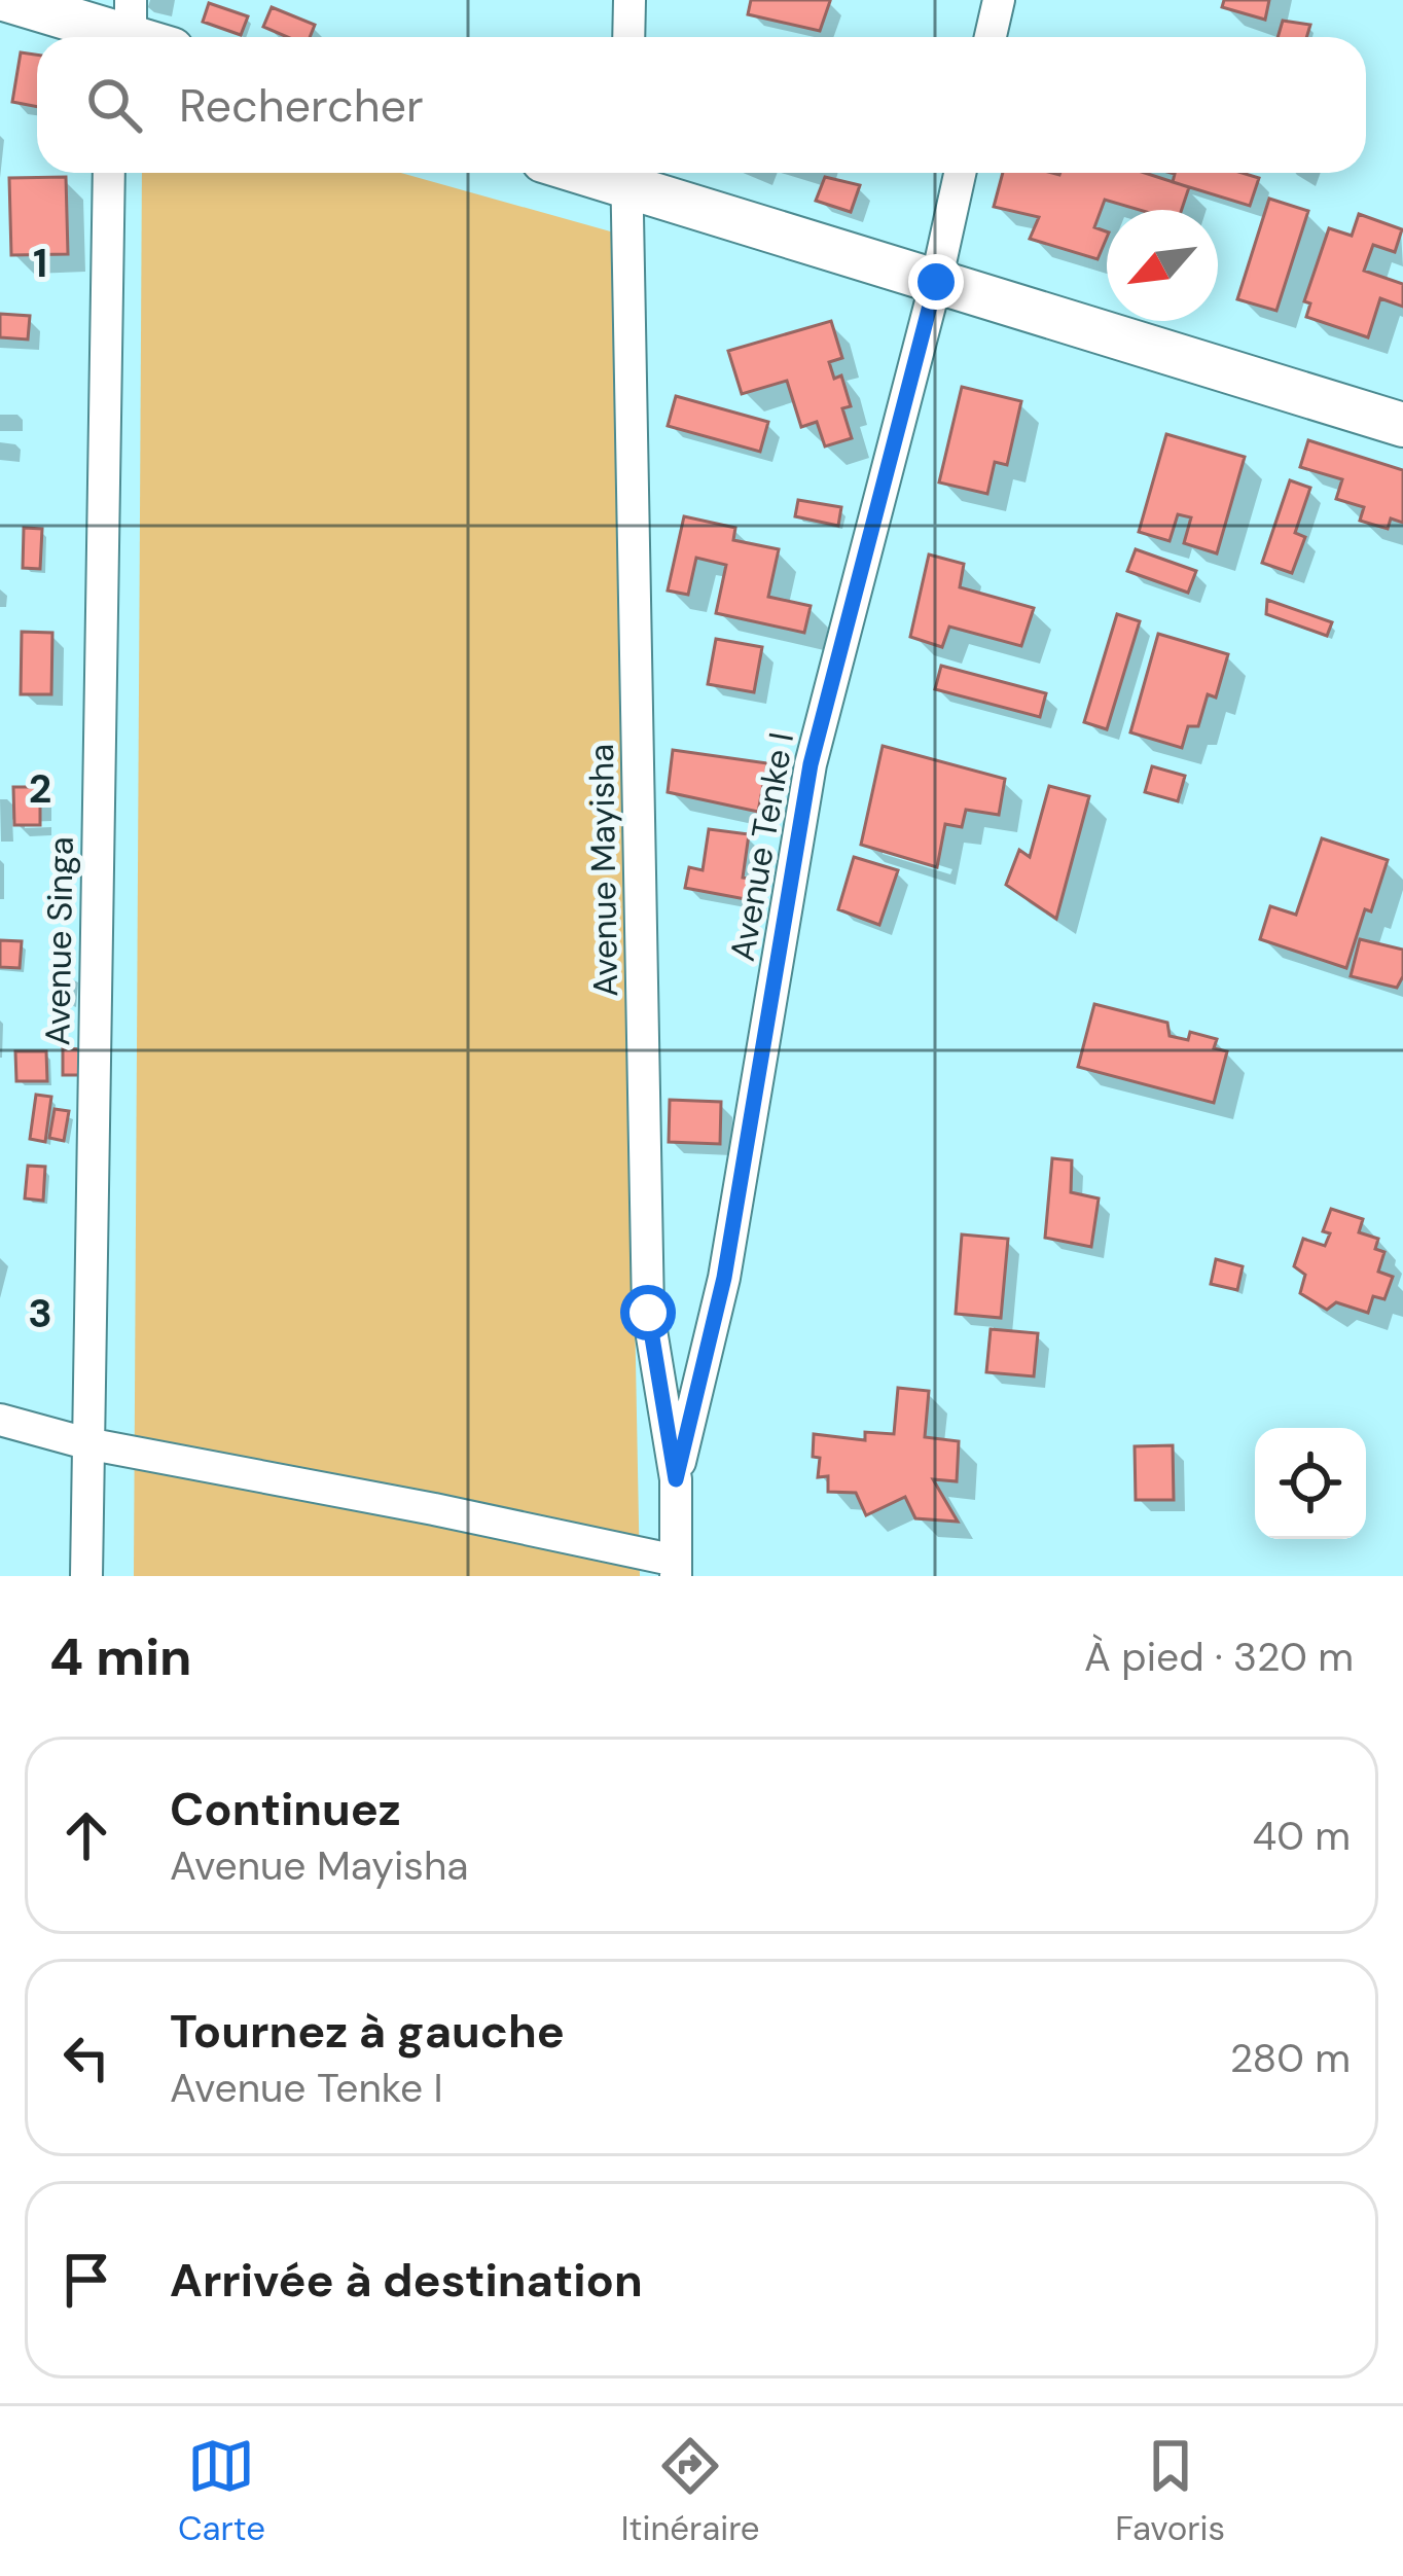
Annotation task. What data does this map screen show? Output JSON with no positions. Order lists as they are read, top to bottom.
{
  "streets": {
    "street": ["Avenue Tenke I", "Avenue Mayisha", "Avenue Singa"]
  },
  "crossings": [
    ["Avenue Tenke I", "Avenue Mayisha"]
  ],
  "north": "bottom left",
  "page": {
    "search": "Rechercher",
    "heading": ["4 min", "À pied · 320 m"],
    "list": [
      ["Continuez", "Avenue Mayisha", "40 m"],
      ["Tournez à gauche", "Avenue Tenke I", "280 m"],
      "Arrivée à destination"
    ],
    "nav": ["Carte", "Itinéraire", "Favoris"]
  },
  "grid": {
    "rows": ["1", "2", "3"]
  }
}
